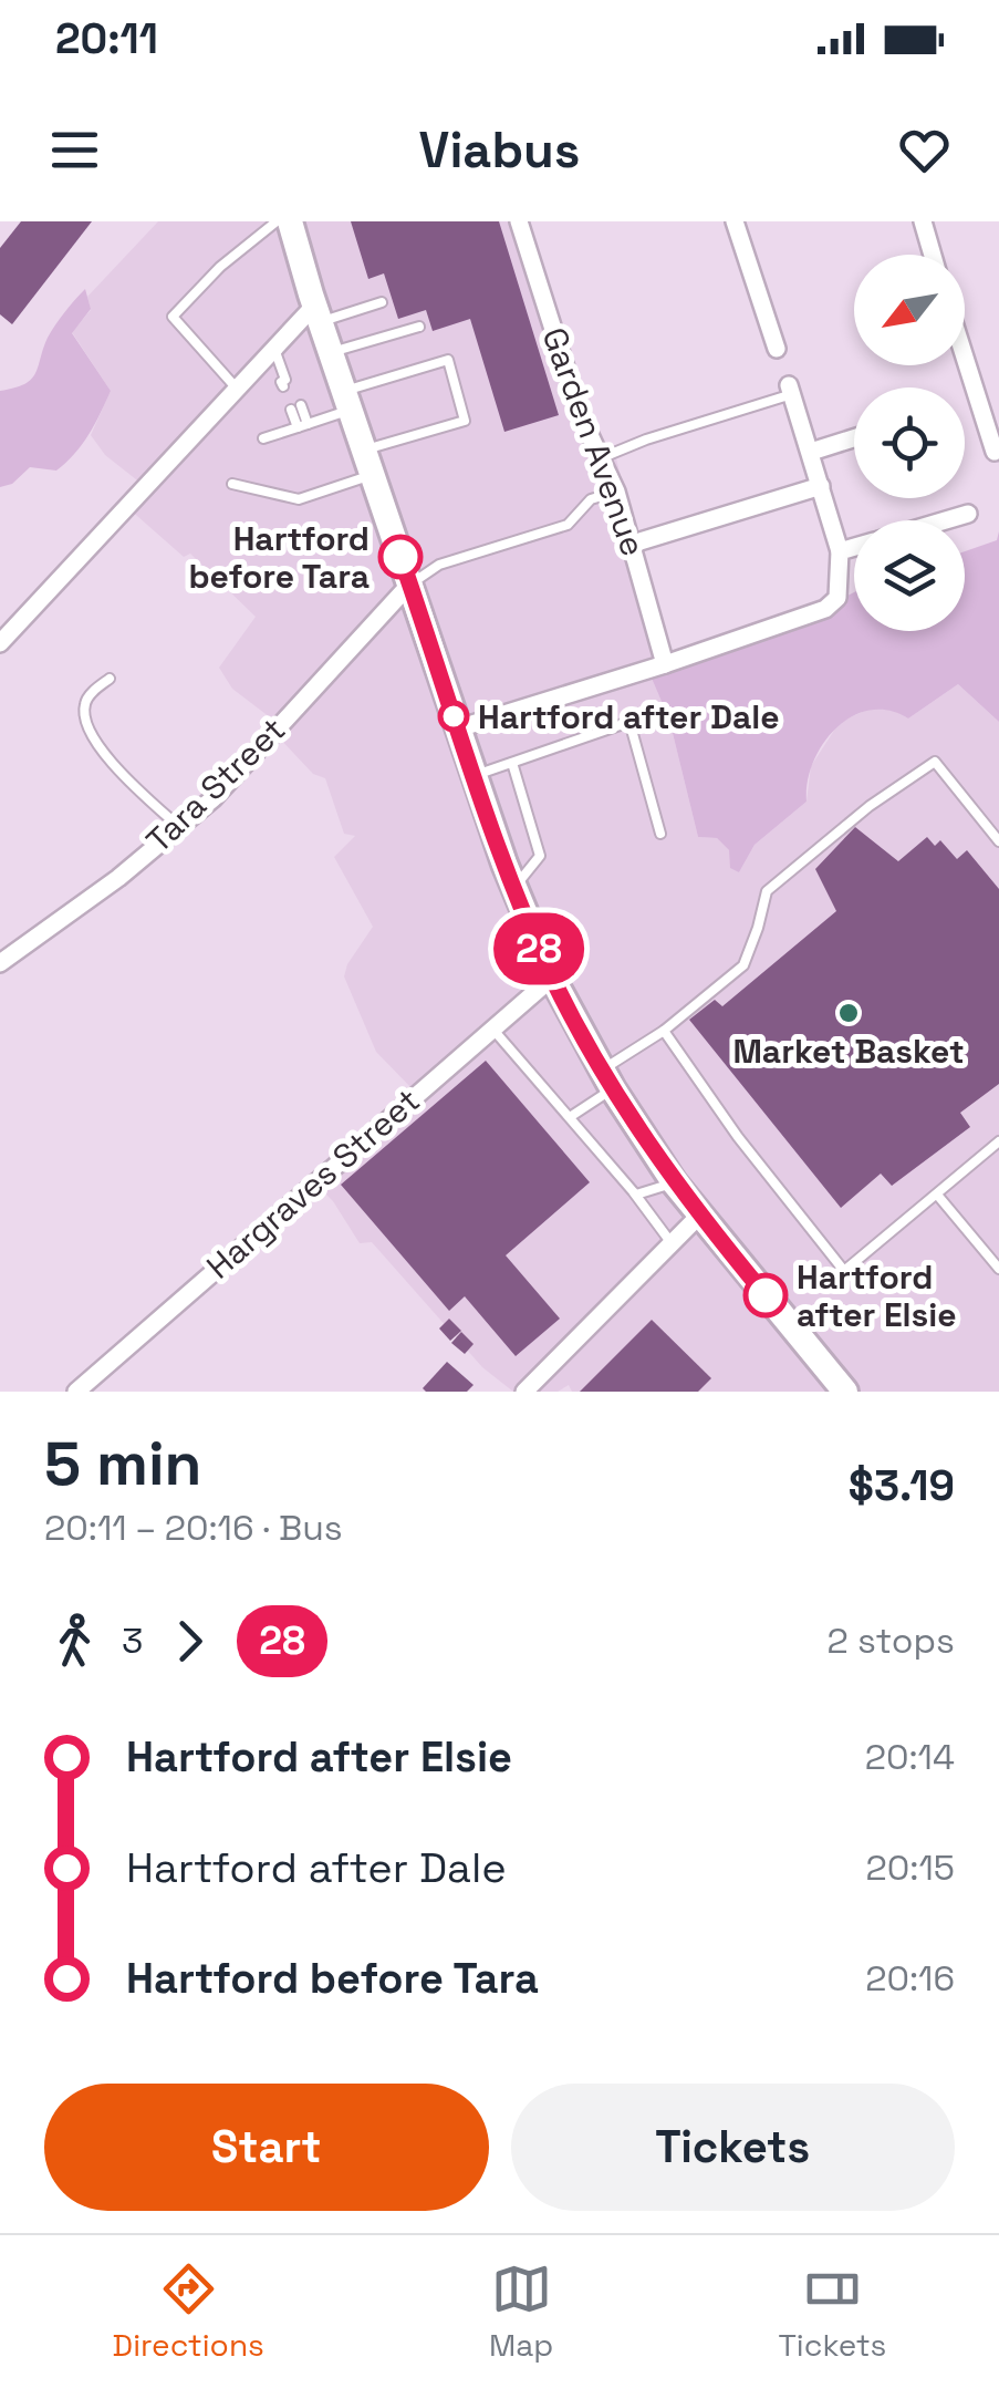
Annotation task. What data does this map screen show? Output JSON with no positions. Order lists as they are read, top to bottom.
{
  "streets": {
    "street": ["Garden Avenue", "Tara Street", "Hargraves Street"]
  },
  "places": [
    "Hartford before Tara",
    "Hartford after Dale",
    "Market Basket",
    "Hartford after Elsie"
  ],
  "lines": ["bus line 28"],
  "north": "bottom left",
  "page": {
    "status": "20:11",
    "header": "Viabus",
    "on_map": "28",
    "heading": ["5 min", "20:11 – 20:16 · Bus", "$3.19"],
    "legs": ["3", "28", "2 stops"],
    "list": [
      {
        "name": "Hartford after Elsie",
        "value": "20:14"
      },
      {
        "name": "Hartford after Dale",
        "value": "20:15"
      },
      {
        "name": "Hartford before Tara",
        "value": "20:16"
      }
    ],
    "buttons": ["Start", "Tickets"],
    "tabs": ["Directions", "Map", "Tickets"]
  }
}
